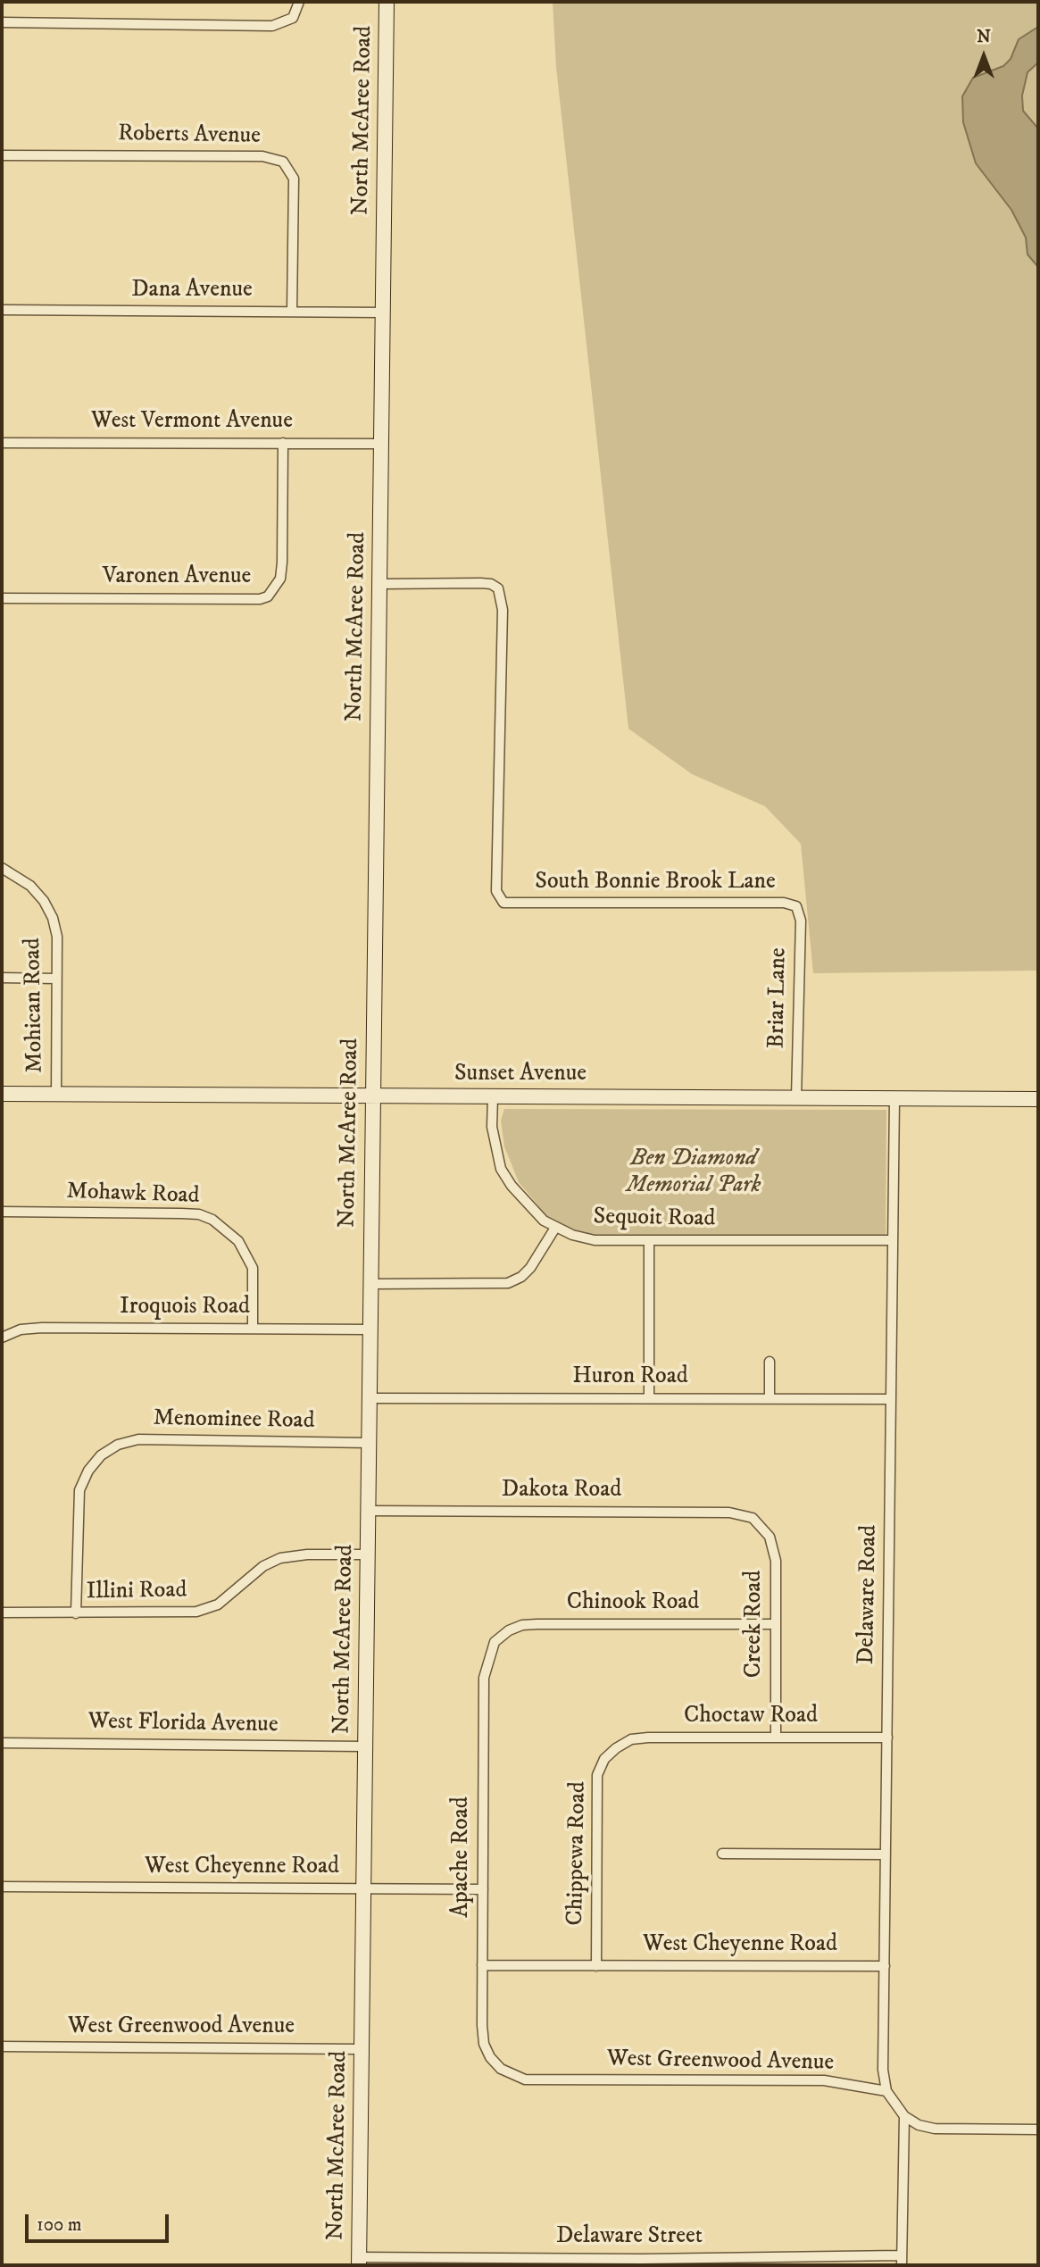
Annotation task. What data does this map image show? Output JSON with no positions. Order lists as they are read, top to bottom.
{
  "streets": {
    "street": [
      "North McAree Road",
      "Roberts Avenue",
      "Dana Avenue",
      "West Vermont Avenue",
      "Varonen Avenue",
      "South Bonnie Brook Lane",
      "Briar Lane",
      "Mohican Road",
      "Sunset Avenue",
      "Mohawk Road",
      "Sequoit Road",
      "Iroquois Road",
      "Huron Road",
      "Menominee Road",
      "Dakota Road",
      "Illini Road",
      "Delaware Road",
      "Chinook Road",
      "Creek Road",
      "Choctaw Road",
      "West Florida Avenue",
      "Chippewa Road",
      "Apache Road",
      "West Cheyenne Road",
      "West Greenwood Avenue",
      "Delaware Street"
    ]
  },
  "crossings": [
    ["North McAree Road", "Dana Avenue"],
    ["North McAree Road", "West Vermont Avenue"],
    ["North McAree Road", "South Bonnie Brook Lane"],
    ["North McAree Road", "Sunset Avenue"],
    ["North McAree Road", "Iroquois Road"],
    ["North McAree Road", "Huron Road"],
    ["North McAree Road", "Menominee Road"],
    ["North McAree Road", "Dakota Road"],
    ["North McAree Road", "Illini Road"],
    ["North McAree Road", "West Florida Avenue"],
    ["North McAree Road", "West Cheyenne Road"],
    ["North McAree Road", "West Greenwood Avenue"],
    ["North McAree Road", "Delaware Street"],
    ["Roberts Avenue", "Dana Avenue"],
    ["West Vermont Avenue", "Varonen Avenue"],
    ["South Bonnie Brook Lane", "Briar Lane"],
    ["Briar Lane", "Sunset Avenue"],
    ["Mohican Road", "Sunset Avenue"],
    ["Sunset Avenue", "Delaware Road"],
    ["Mohawk Road", "Iroquois Road"],
    ["Sequoit Road", "Delaware Road"],
    ["Huron Road", "Delaware Road"],
    ["Menominee Road", "Illini Road"],
    ["Dakota Road", "Creek Road"],
    ["Delaware Road", "Choctaw Road"],
    ["Delaware Road", "West Cheyenne Road"],
    ["Delaware Road", "West Greenwood Avenue"],
    ["Chinook Road", "Creek Road"],
    ["Chinook Road", "Apache Road"],
    ["Creek Road", "Choctaw Road"],
    ["Choctaw Road", "Chippewa Road"],
    ["Chippewa Road", "West Cheyenne Road"],
    ["Apache Road", "West Cheyenne Road"],
    ["Apache Road", "West Greenwood Avenue"]
  ],
  "parks": ["Ben Diamond Memorial Park"],
  "scale_bar": "100 m",
  "north": "top"
}
